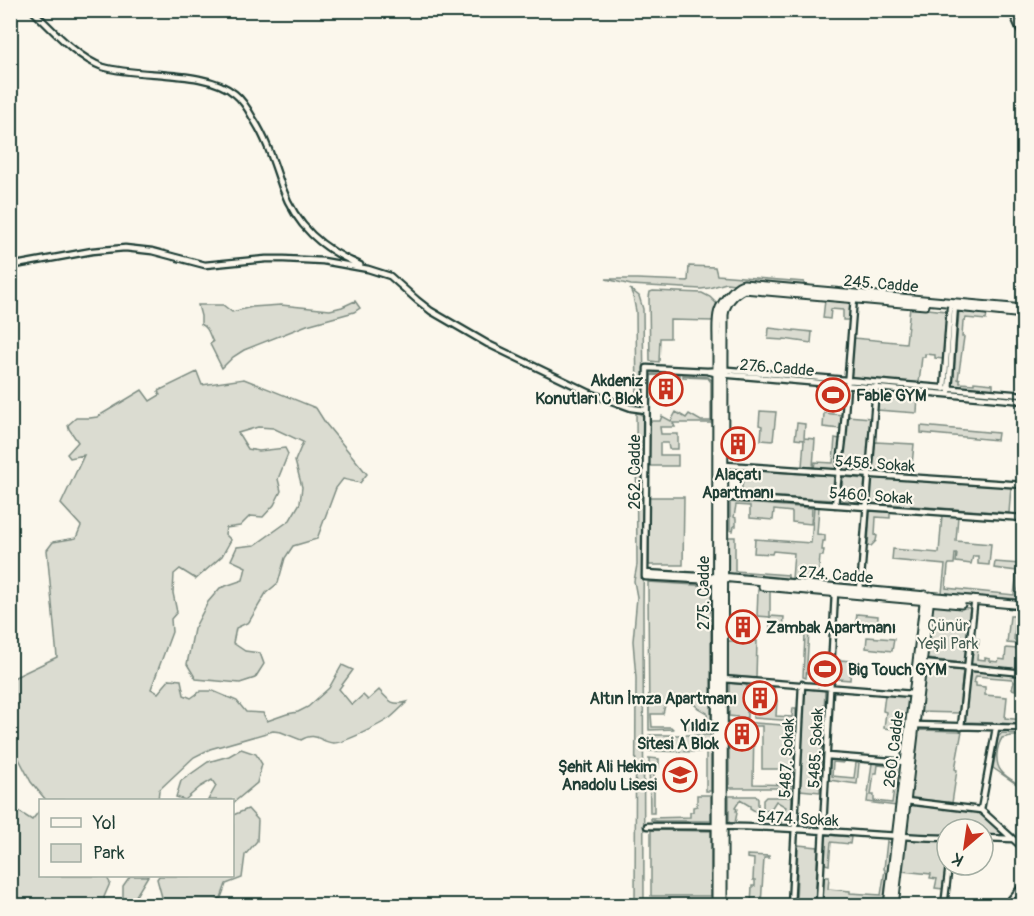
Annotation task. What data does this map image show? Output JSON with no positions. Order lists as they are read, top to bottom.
{
  "streets": {
    "street": [
      "245. Cadde",
      "276. Cadde",
      "5458. Sokak",
      "262. Cadde",
      "5460. Sokak",
      "274. Cadde",
      "275. Cadde",
      "5485. Sokak",
      "260. Cadde",
      "5487. Sokak",
      "5474. Sokak"
    ]
  },
  "crossings": [
    ["245. Cadde", "275. Cadde"],
    ["276. Cadde", "262. Cadde"],
    ["276. Cadde", "275. Cadde"],
    ["5458. Sokak", "275. Cadde"],
    ["262. Cadde", "274. Cadde"],
    ["5460. Sokak", "275. Cadde"],
    ["274. Cadde", "275. Cadde"],
    ["274. Cadde", "5485. Sokak"],
    ["274. Cadde", "260. Cadde"],
    ["275. Cadde", "5474. Sokak"],
    ["5485. Sokak", "5474. Sokak"],
    ["260. Cadde", "5474. Sokak"],
    ["5487. Sokak", "5474. Sokak"]
  ],
  "parks": ["Çünür Yeşil Park"],
  "places": {
    "building": [
      "Akdeniz Konutları C Blok",
      "Alaçatı Apartmanı",
      "Zambak Apartmanı",
      "Altın İmza Apartmanı",
      "Yıldız Sitesi A Blok"
    ],
    "sports": ["Fable GYM", "Big Touch GYM"],
    "school or university": ["Şehit Ali Hekim Anadolu Lisesi"]
  },
  "legend": ["Yol", "Park"],
  "north": "bottom left"
}
